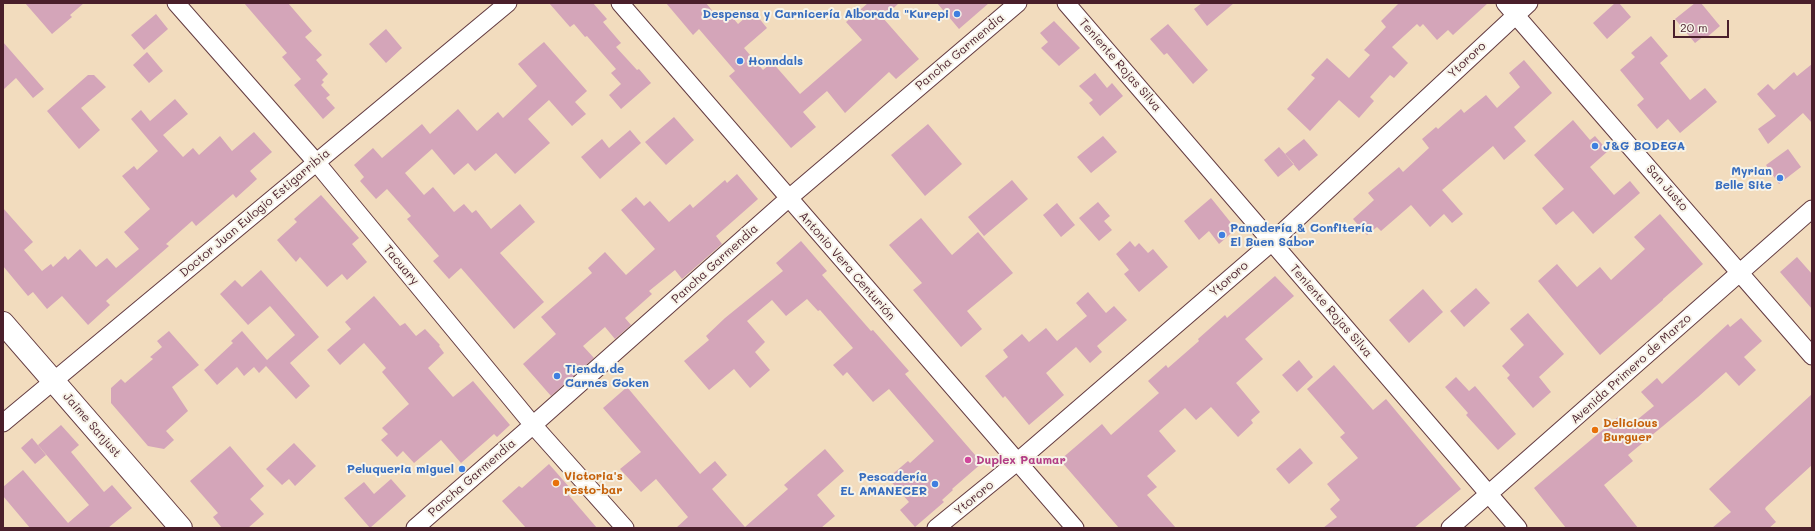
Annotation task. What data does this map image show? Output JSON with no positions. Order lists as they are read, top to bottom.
{
  "streets": {
    "main road": ["Jaime Sanjust"],
    "street": [
      "Pancha Garmendia",
      "Ytororo",
      "Teniente Rojas Silva",
      "San Justo",
      "Doctor Juan Eulogio Estigarribia",
      "Tacuary",
      "Antonio Vera Centurión",
      "Avenida Primero de Marzo"
    ]
  },
  "crossings": [
    ["Pancha Garmendia", "Tacuary"],
    ["Pancha Garmendia", "Antonio Vera Centurión"],
    ["Ytororo", "Teniente Rojas Silva"],
    ["Ytororo", "San Justo"],
    ["Ytororo", "Antonio Vera Centurión"],
    ["Teniente Rojas Silva", "Avenida Primero de Marzo"],
    ["San Justo", "Avenida Primero de Marzo"],
    ["Doctor Juan Eulogio Estigarribia", "Tacuary"],
    ["Doctor Juan Eulogio Estigarribia", "Jaime Sanjust"]
  ],
  "places": [
    "Despensa y Carnicería Alborada \"Kurepi",
    "Honndals",
    "J&G BODEGA",
    "Myrian Belle Site",
    "Panadería & Confitería El Buen Sabor",
    "Tienda de Carnes Goken",
    "Delicious Burguer",
    "Duplex Paumar",
    "Peluqueria miguel",
    "Victoria's resto-bar",
    "Pescadería EL AMANECER"
  ],
  "scale_bar": "20 m"
}
